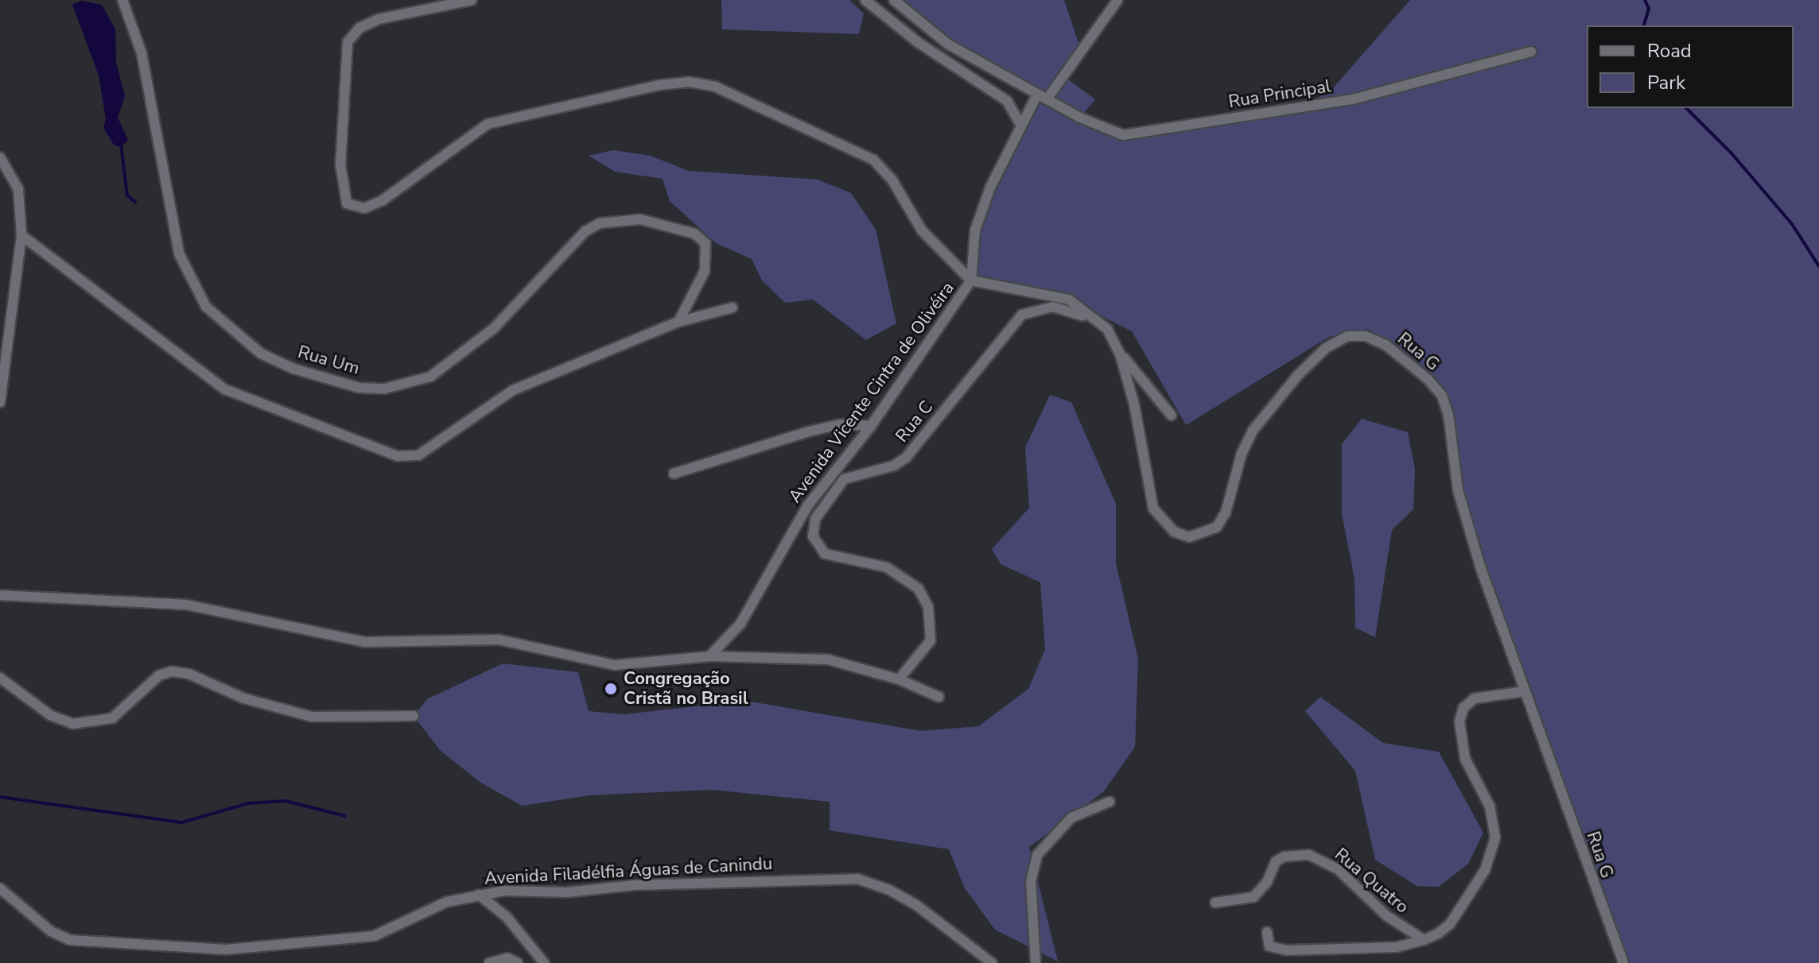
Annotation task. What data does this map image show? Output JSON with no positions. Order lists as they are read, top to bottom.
{
  "streets": {
    "street": [
      "Rua Principal",
      "Rua G",
      "Rua Um",
      "Avenida Vicente Cintra de Olivéira",
      "Rua C",
      "Avenida Filadélfia Águas de Canindu",
      "Rua Quatro"
    ]
  },
  "crossings": [
    ["Rua Principal", "Avenida Vicente Cintra de Olivéira"],
    ["Rua G", "Avenida Vicente Cintra de Olivéira"],
    ["Rua G", "Rua C"]
  ],
  "places": ["Congregação Cristã no Brasil"],
  "legend": ["Road", "Park"]
}
